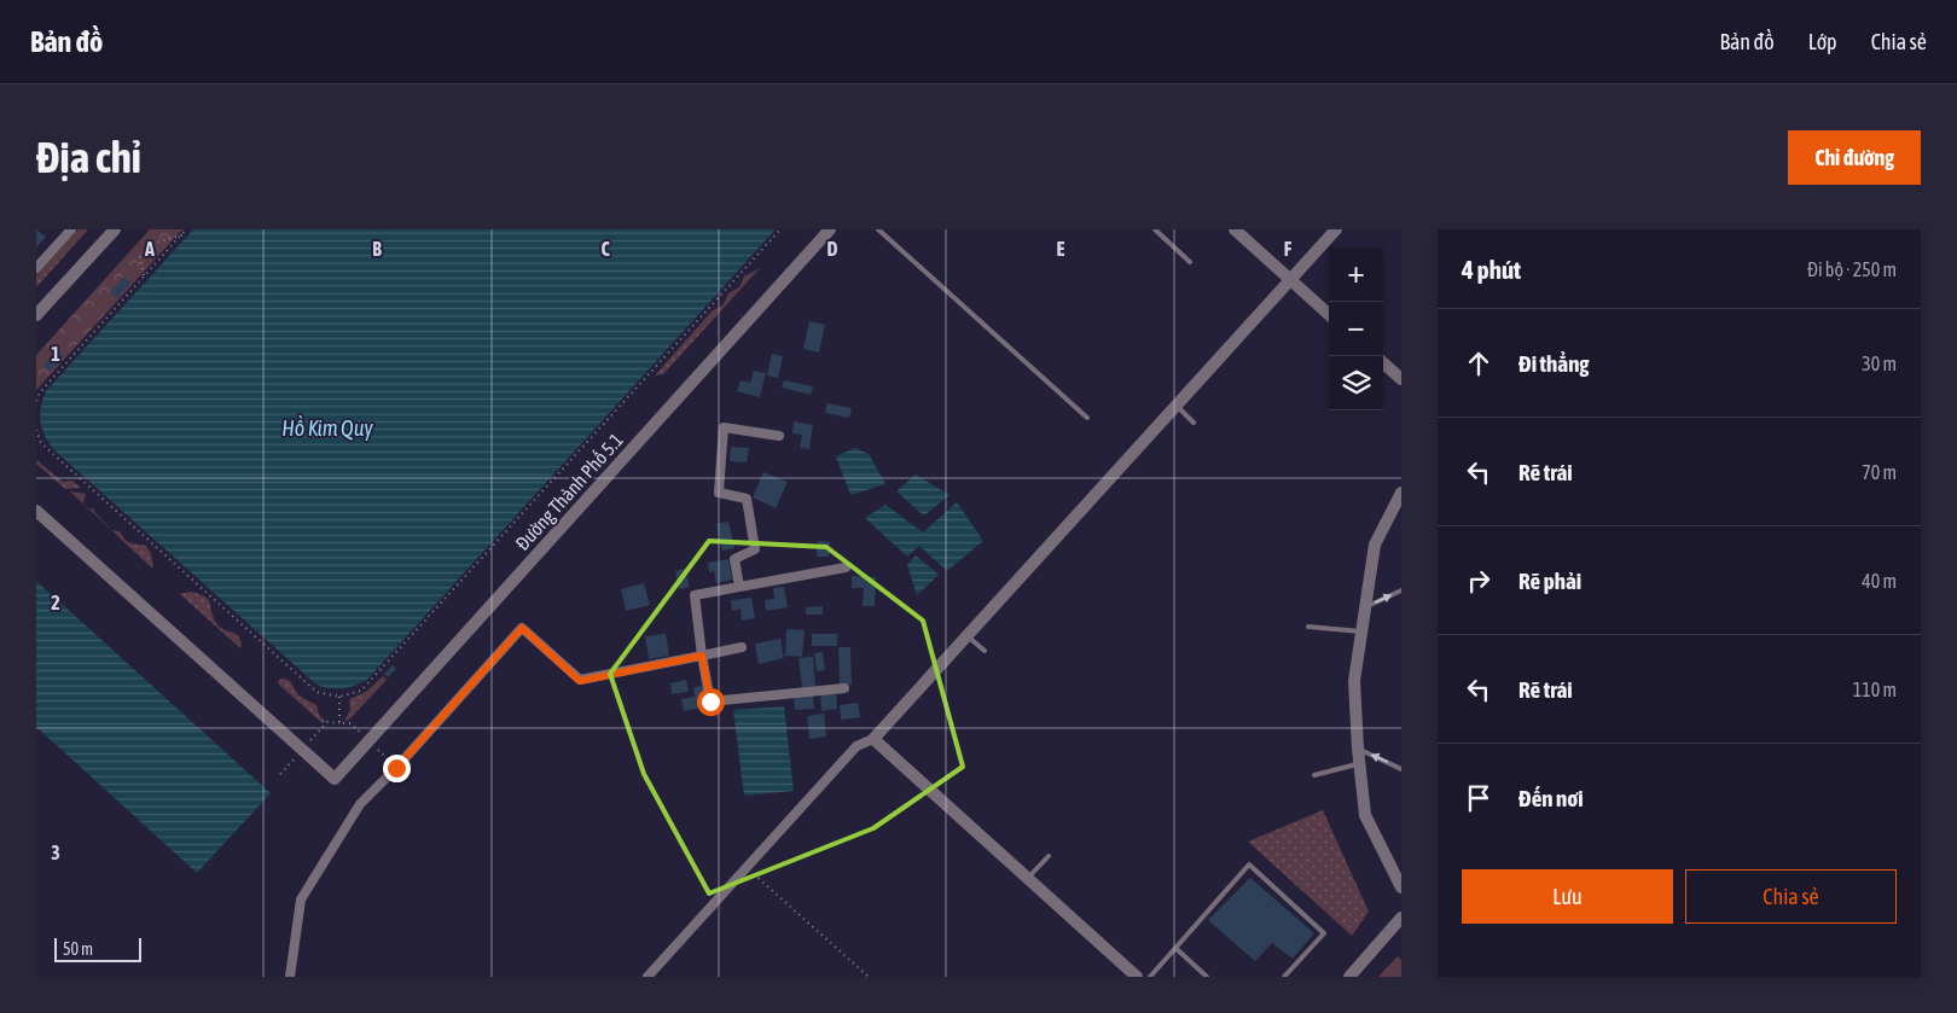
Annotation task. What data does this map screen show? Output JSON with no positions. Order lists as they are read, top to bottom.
{
  "streets": {
    "street": ["Đường Thành Phố 5.1"]
  },
  "water": ["Hồ Kim Quy"],
  "scale_bar": "50 m",
  "page": {
    "header": "Bản đồ",
    "nav": ["Bản đồ", "Lớp", "Chia sẻ"],
    "buttons": [
      "Chỉ đường",
      ["Lưu", "Chia sẻ"]
    ],
    "title": "Địa chỉ",
    "heading": ["4 phút", "Đi bộ · 250 m"],
    "map_buttons": ["+", "−"],
    "list": [
      ["Đi thẳng", "30 m"],
      ["Rẽ trái", "70 m"],
      ["Rẽ phải", "40 m"],
      ["Rẽ trái", "110 m"],
      "Đến nơi"
    ],
    "scale": "50 m"
  },
  "grid": {
    "columns": [
      "A",
      "B",
      "C",
      "D",
      "E",
      "F"
    ],
    "rows": ["1", "2", "3"]
  }
}
